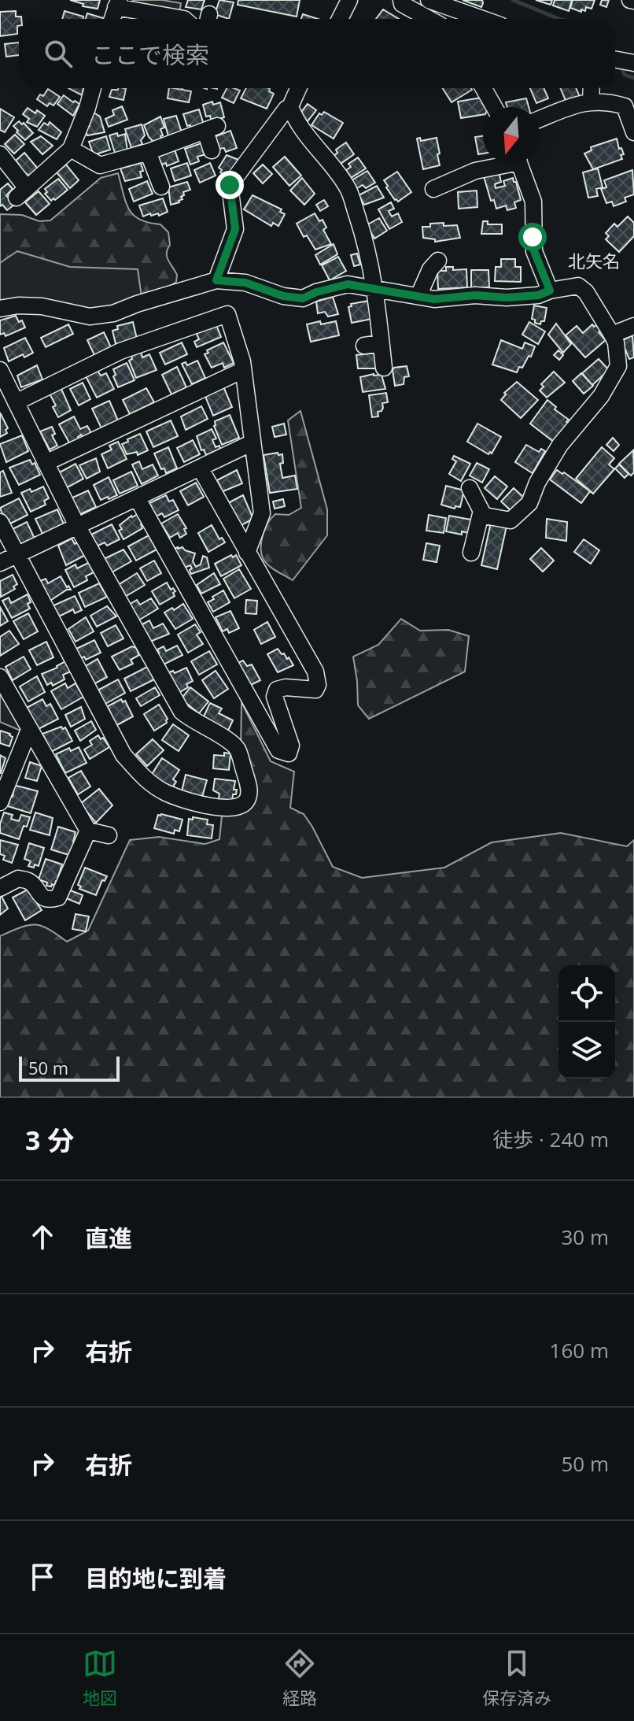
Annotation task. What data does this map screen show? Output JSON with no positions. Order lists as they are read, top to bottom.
{
  "districts": ["北矢名"],
  "scale_bar": "50 m",
  "north": "bottom",
  "page": {
    "search": "ここで検索",
    "scale": "50 m",
    "heading": ["3 分", "徒歩 · 240 m"],
    "list": [
      ["直進", "30 m"],
      ["右折", "160 m"],
      ["右折", "50 m"],
      "目的地に到着"
    ],
    "nav": ["地図", "経路", "保存済み"]
  }
}
